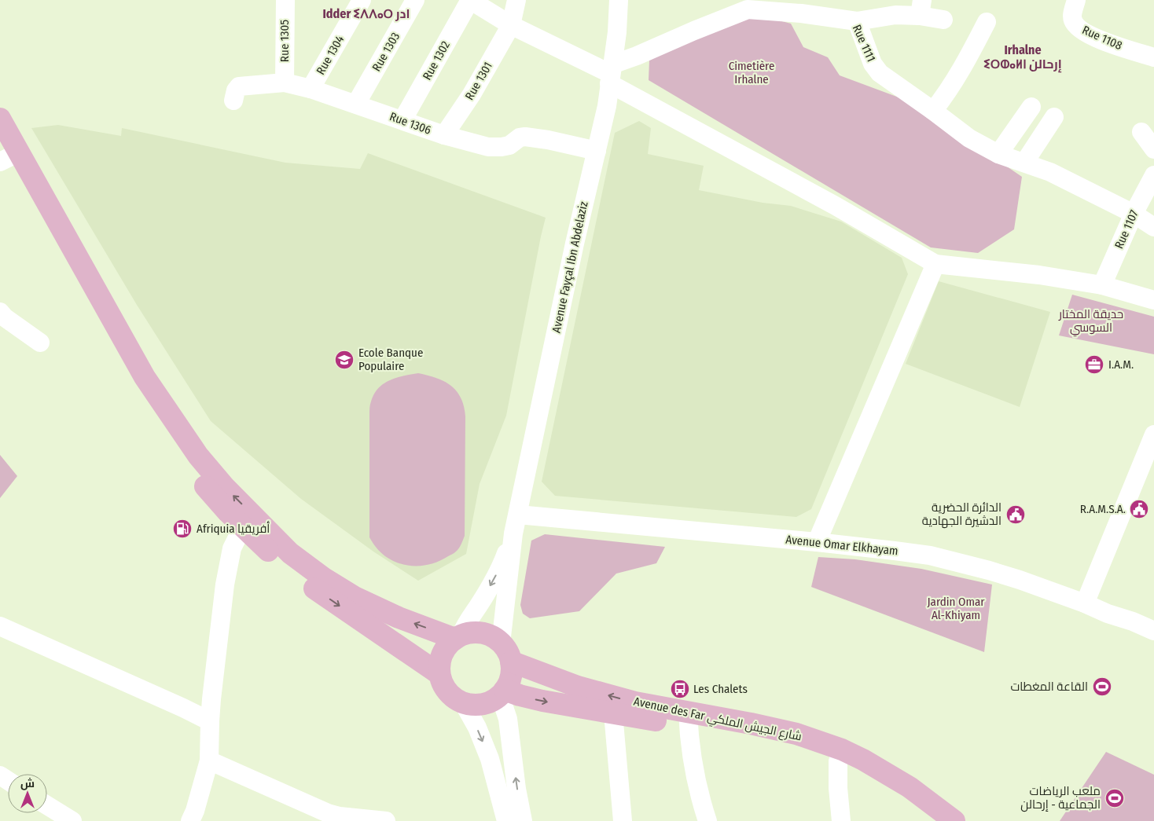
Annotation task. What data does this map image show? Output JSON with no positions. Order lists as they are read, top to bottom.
{
  "streets": {
    "main road": ["Avenue des Far شارع الجيش الملكي"],
    "street": [
      "Rue 1108",
      "Rue 1305",
      "Rue 1111",
      "Rue 1303",
      "Rue 1304",
      "Rue 1302",
      "Rue 1301",
      "Rue 1306",
      "Rue 1107",
      "Avenue Fayçal Ibn Abdelaziz",
      "Avenue Omar Elkhayam"
    ]
  },
  "crossings": [
    ["Rue 1305", "Rue 1306"],
    ["Rue 1111", "Rue 1107"],
    ["Rue 1111", "Avenue Fayçal Ibn Abdelaziz"],
    ["Rue 1303", "Rue 1306"],
    ["Rue 1304", "Rue 1306"],
    ["Rue 1302", "Rue 1306"],
    ["Rue 1301", "Rue 1306"],
    ["Rue 1306", "Avenue Fayçal Ibn Abdelaziz"],
    ["Avenue Fayçal Ibn Abdelaziz", "Avenue Omar Elkhayam"],
    ["Avenue Fayçal Ibn Abdelaziz", "Avenue des Far شارع الجيش الملكي"]
  ],
  "districts": ["Idder ⵉⴷⴷⴰⵔ ادر", "Irhalne ⵉⵔⵀⴰⵍⵏ إرحالن"],
  "parks": ["Cimetière Irhalne", "حديقة المختار السوسي", "Jardin Omar Al-Khiyam"],
  "places": {
    "school or university": ["Ecole Banque Populaire"],
    "office": ["I.A.M."],
    "public building": ["R.A.M.S.A.", "الدائرة الحضرية الدشيرة الجهادية"],
    "fuel station": ["Afriquia أفريقيا"],
    "sports": ["القاعة المغطات", "ملعب الرياضات الجماعية - إرحالن"],
    "bus stop": ["Les Chalets"]
  },
  "north": "top"
}
